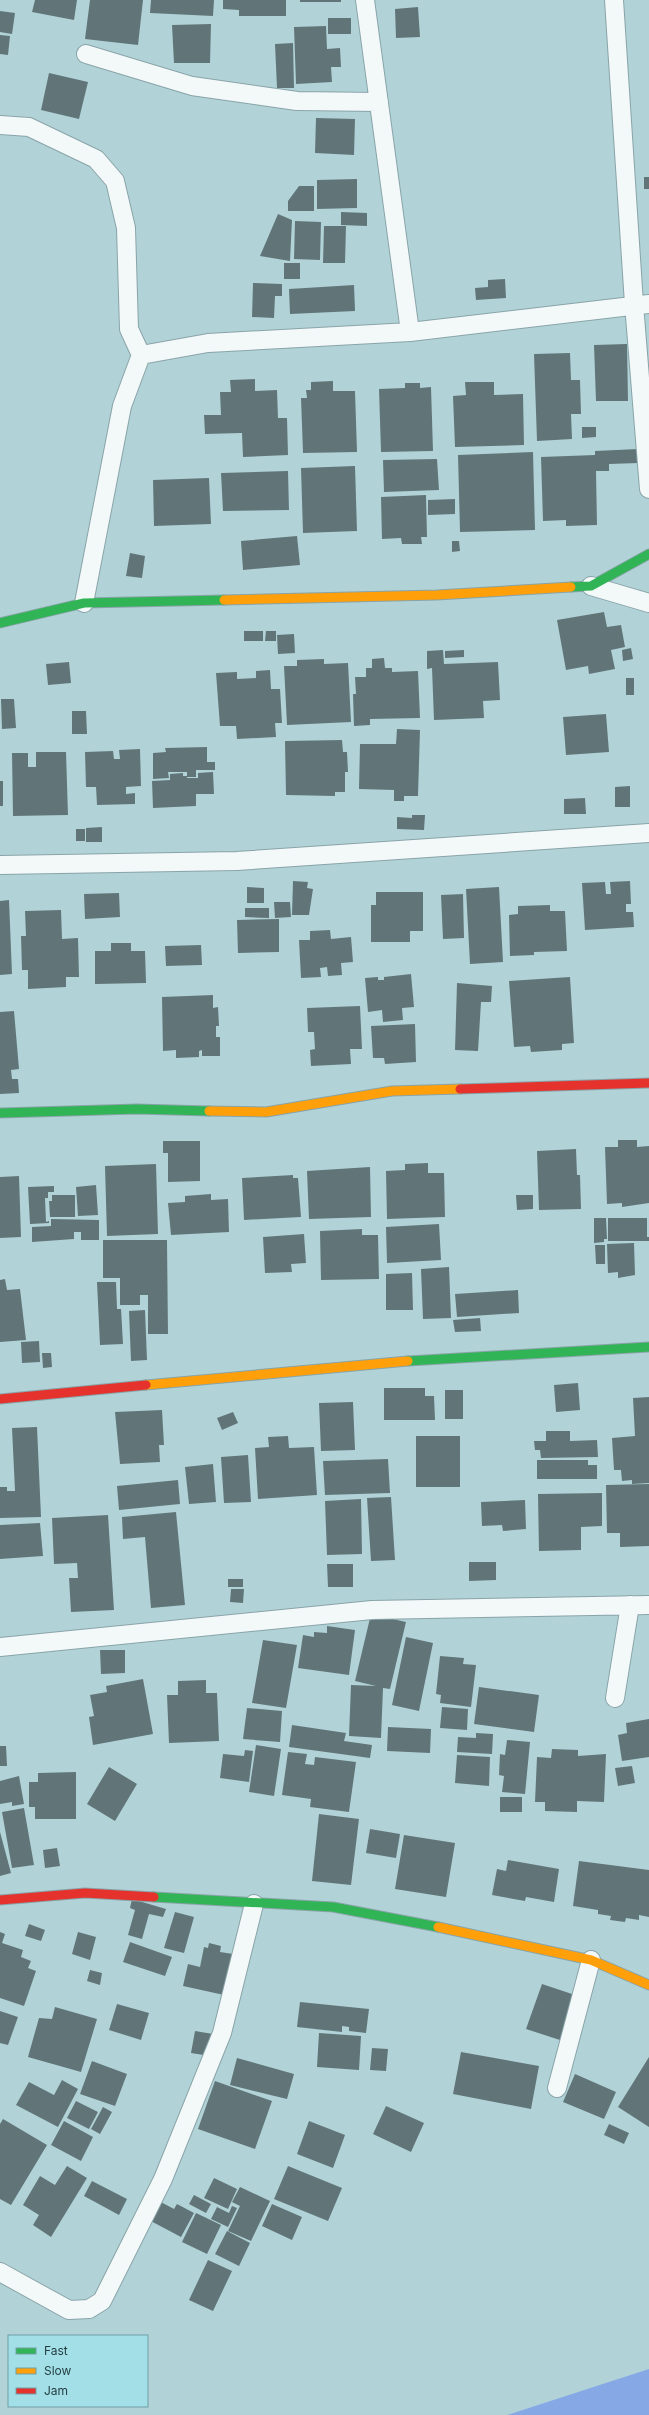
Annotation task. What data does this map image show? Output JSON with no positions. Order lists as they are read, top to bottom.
{
  "legend": ["Fast", "Slow", "Jam"]
}
